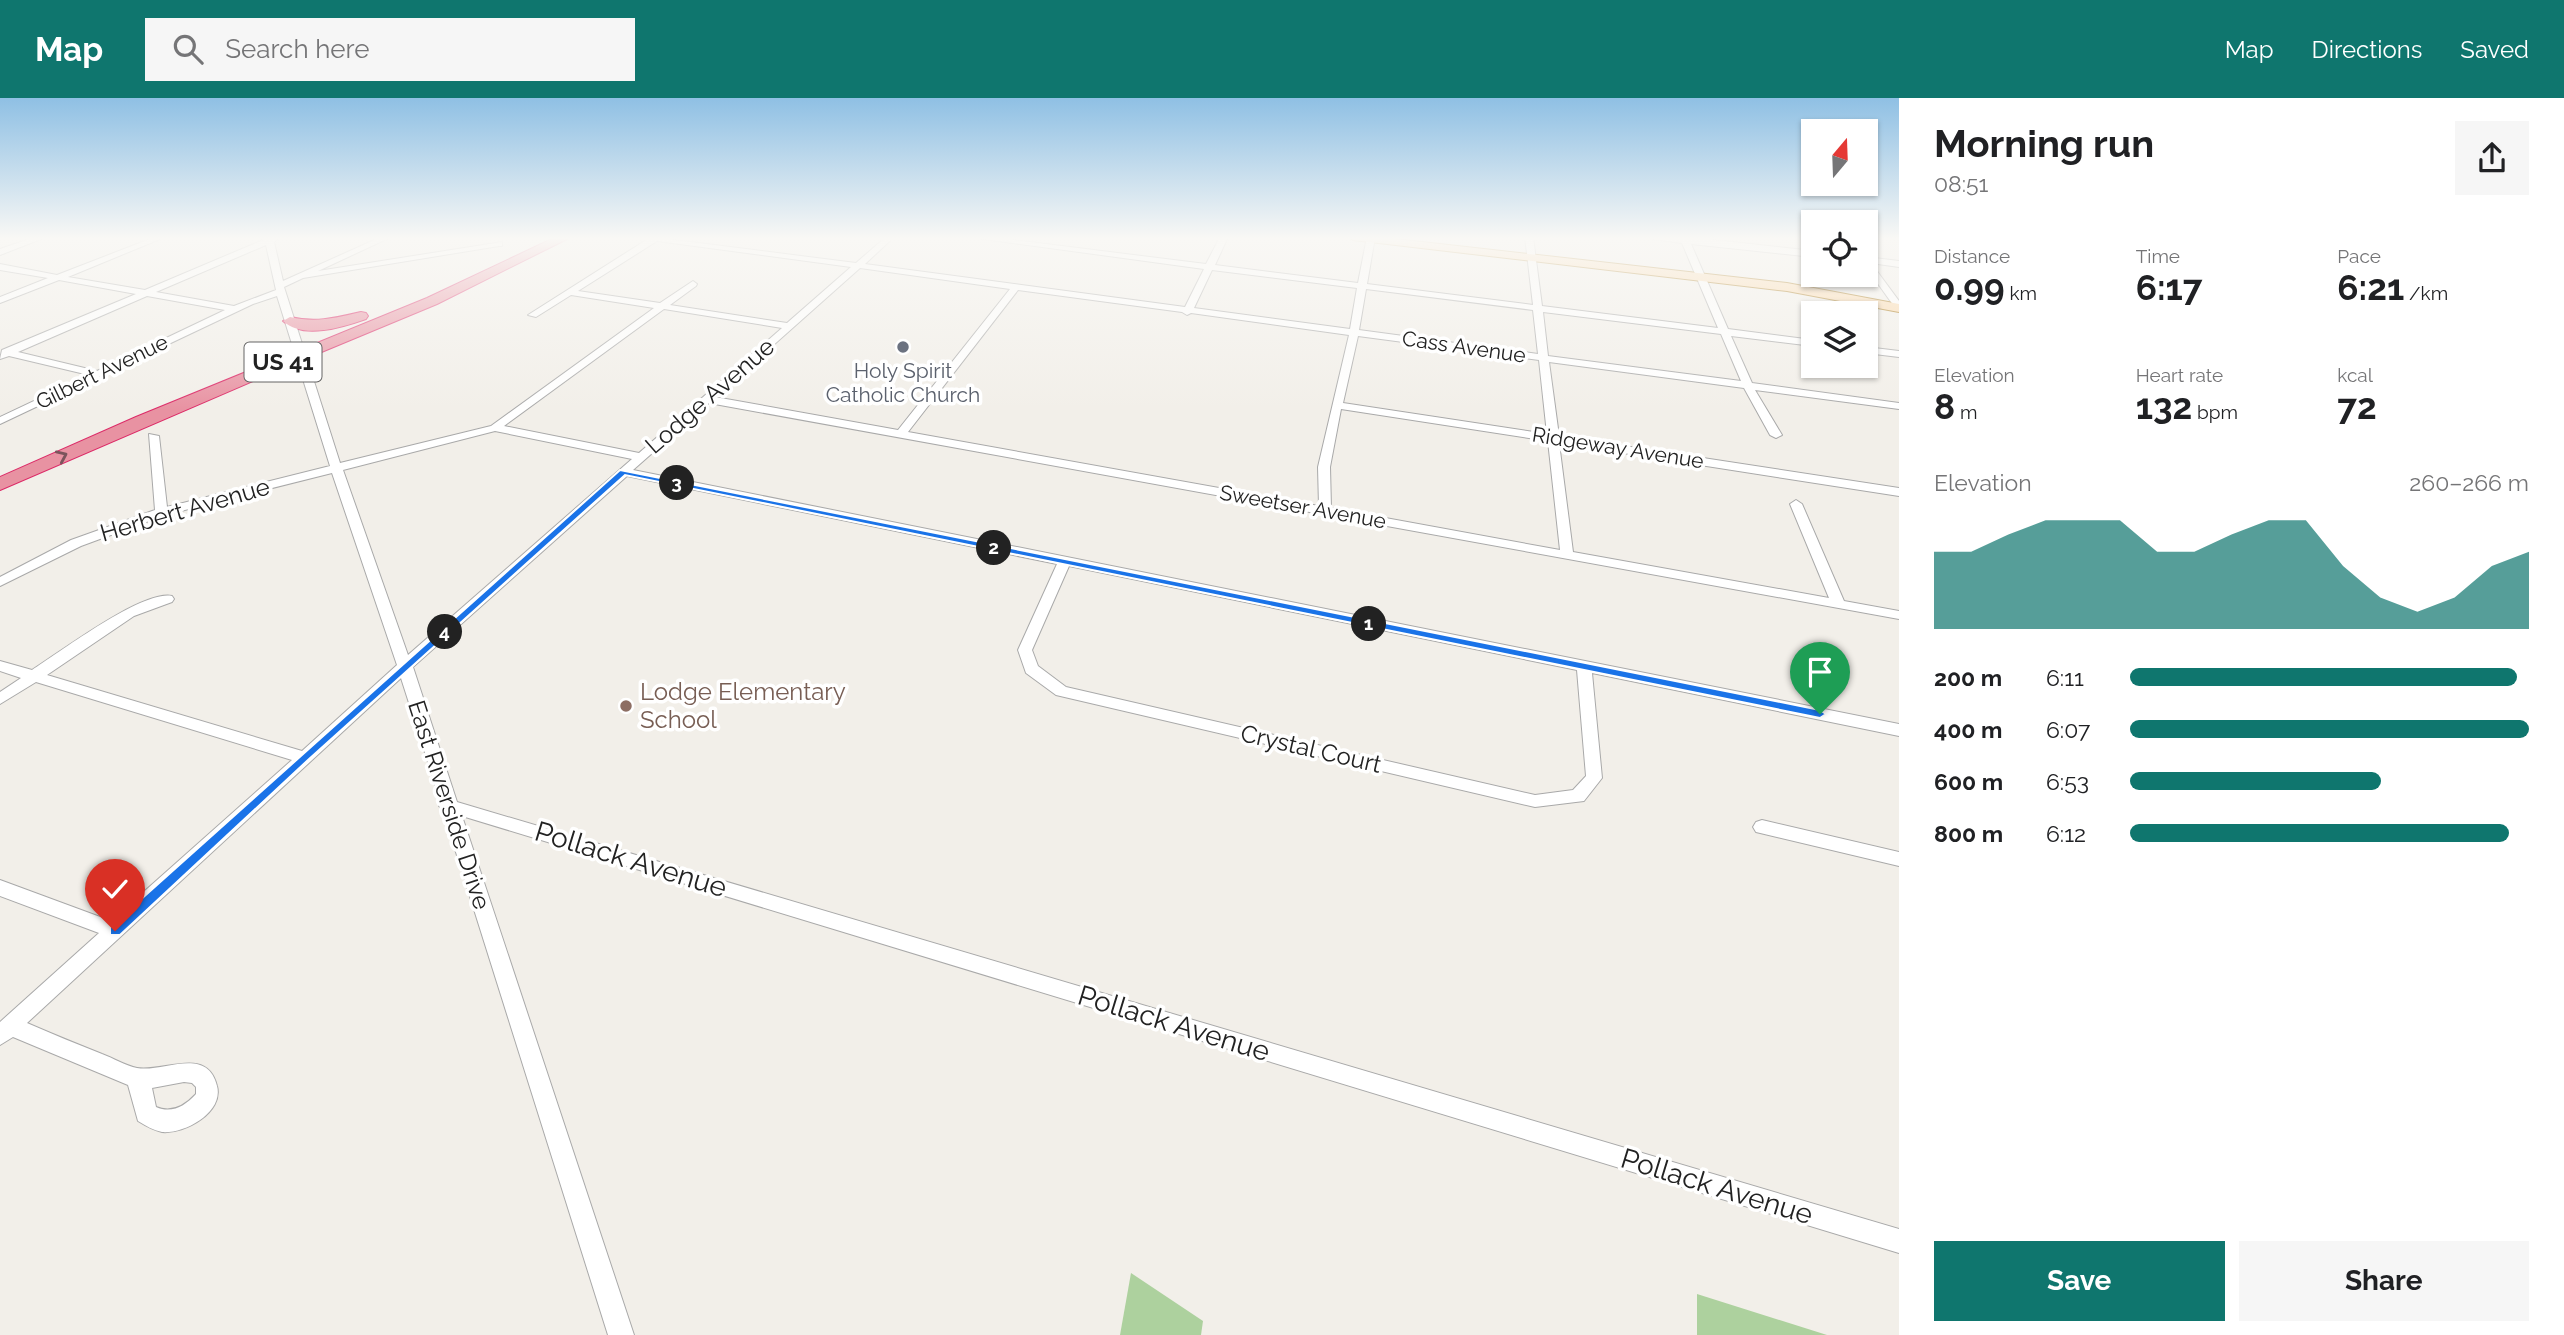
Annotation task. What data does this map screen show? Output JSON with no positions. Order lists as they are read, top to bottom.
{
  "streets": {
    "highway": ["US 41"],
    "street": [
      "Cass Avenue",
      "Gilbert Avenue",
      "Lodge Avenue",
      "Ridgeway Avenue",
      "Sweetser Avenue",
      "Herbert Avenue",
      "Crystal Court",
      "East Riverside Drive",
      "Pollack Avenue"
    ]
  },
  "crossings": [
    ["US 41", "East Riverside Drive"],
    ["Lodge Avenue", "Sweetser Avenue"],
    ["Lodge Avenue", "East Riverside Drive"],
    ["Herbert Avenue", "East Riverside Drive"],
    ["East Riverside Drive", "Pollack Avenue"]
  ],
  "places": ["Holy Spirit Catholic Church", "Lodge Elementary School"],
  "north": "top",
  "page": {
    "header": "Map",
    "search": "Search here",
    "nav": ["Map", "Directions", "Saved"],
    "heading": ["Morning run", "08:51"],
    "stats": [
      ["Distance", "0.99 km"],
      ["Time", "6:17"],
      ["Pace", "6:21 /km"],
      ["Elevation", "8 m"],
      ["Heart rate", "132 bpm"],
      ["kcal", "72"]
    ],
    "chart": ["Elevation", "260–266 m"],
    "pins": [
      "3",
      "2",
      "1",
      "4"
    ],
    "list": [
      {
        "name": "200 m",
        "note": "6:11"
      },
      {
        "name": "400 m",
        "note": "6:07"
      },
      {
        "name": "600 m",
        "note": "6:53"
      },
      {
        "name": "800 m",
        "note": "6:12"
      }
    ],
    "buttons": ["Save", "Share"]
  }
}
